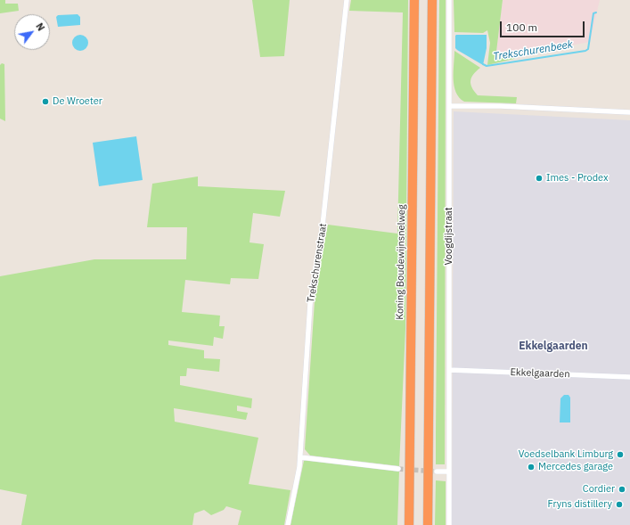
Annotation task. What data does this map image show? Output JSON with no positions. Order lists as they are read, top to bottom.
{
  "streets": {
    "highway": ["Koning Boudewijnsnelweg"],
    "street": ["Voogdijstraat", "Trekschurenstraat", "Ekkelgaarden"]
  },
  "crossings": [
    ["Voogdijstraat", "Ekkelgaarden"]
  ],
  "districts": ["Ekkelgaarden"],
  "water": ["Trekschurenbeek"],
  "places": [
    "De Wroeter",
    "Imes - Prodex",
    "Voedselbank Limburg",
    "Mercedes garage",
    "Cordier",
    "Fryns distillery"
  ],
  "scale_bar": "100 m",
  "north": "top right"
}
